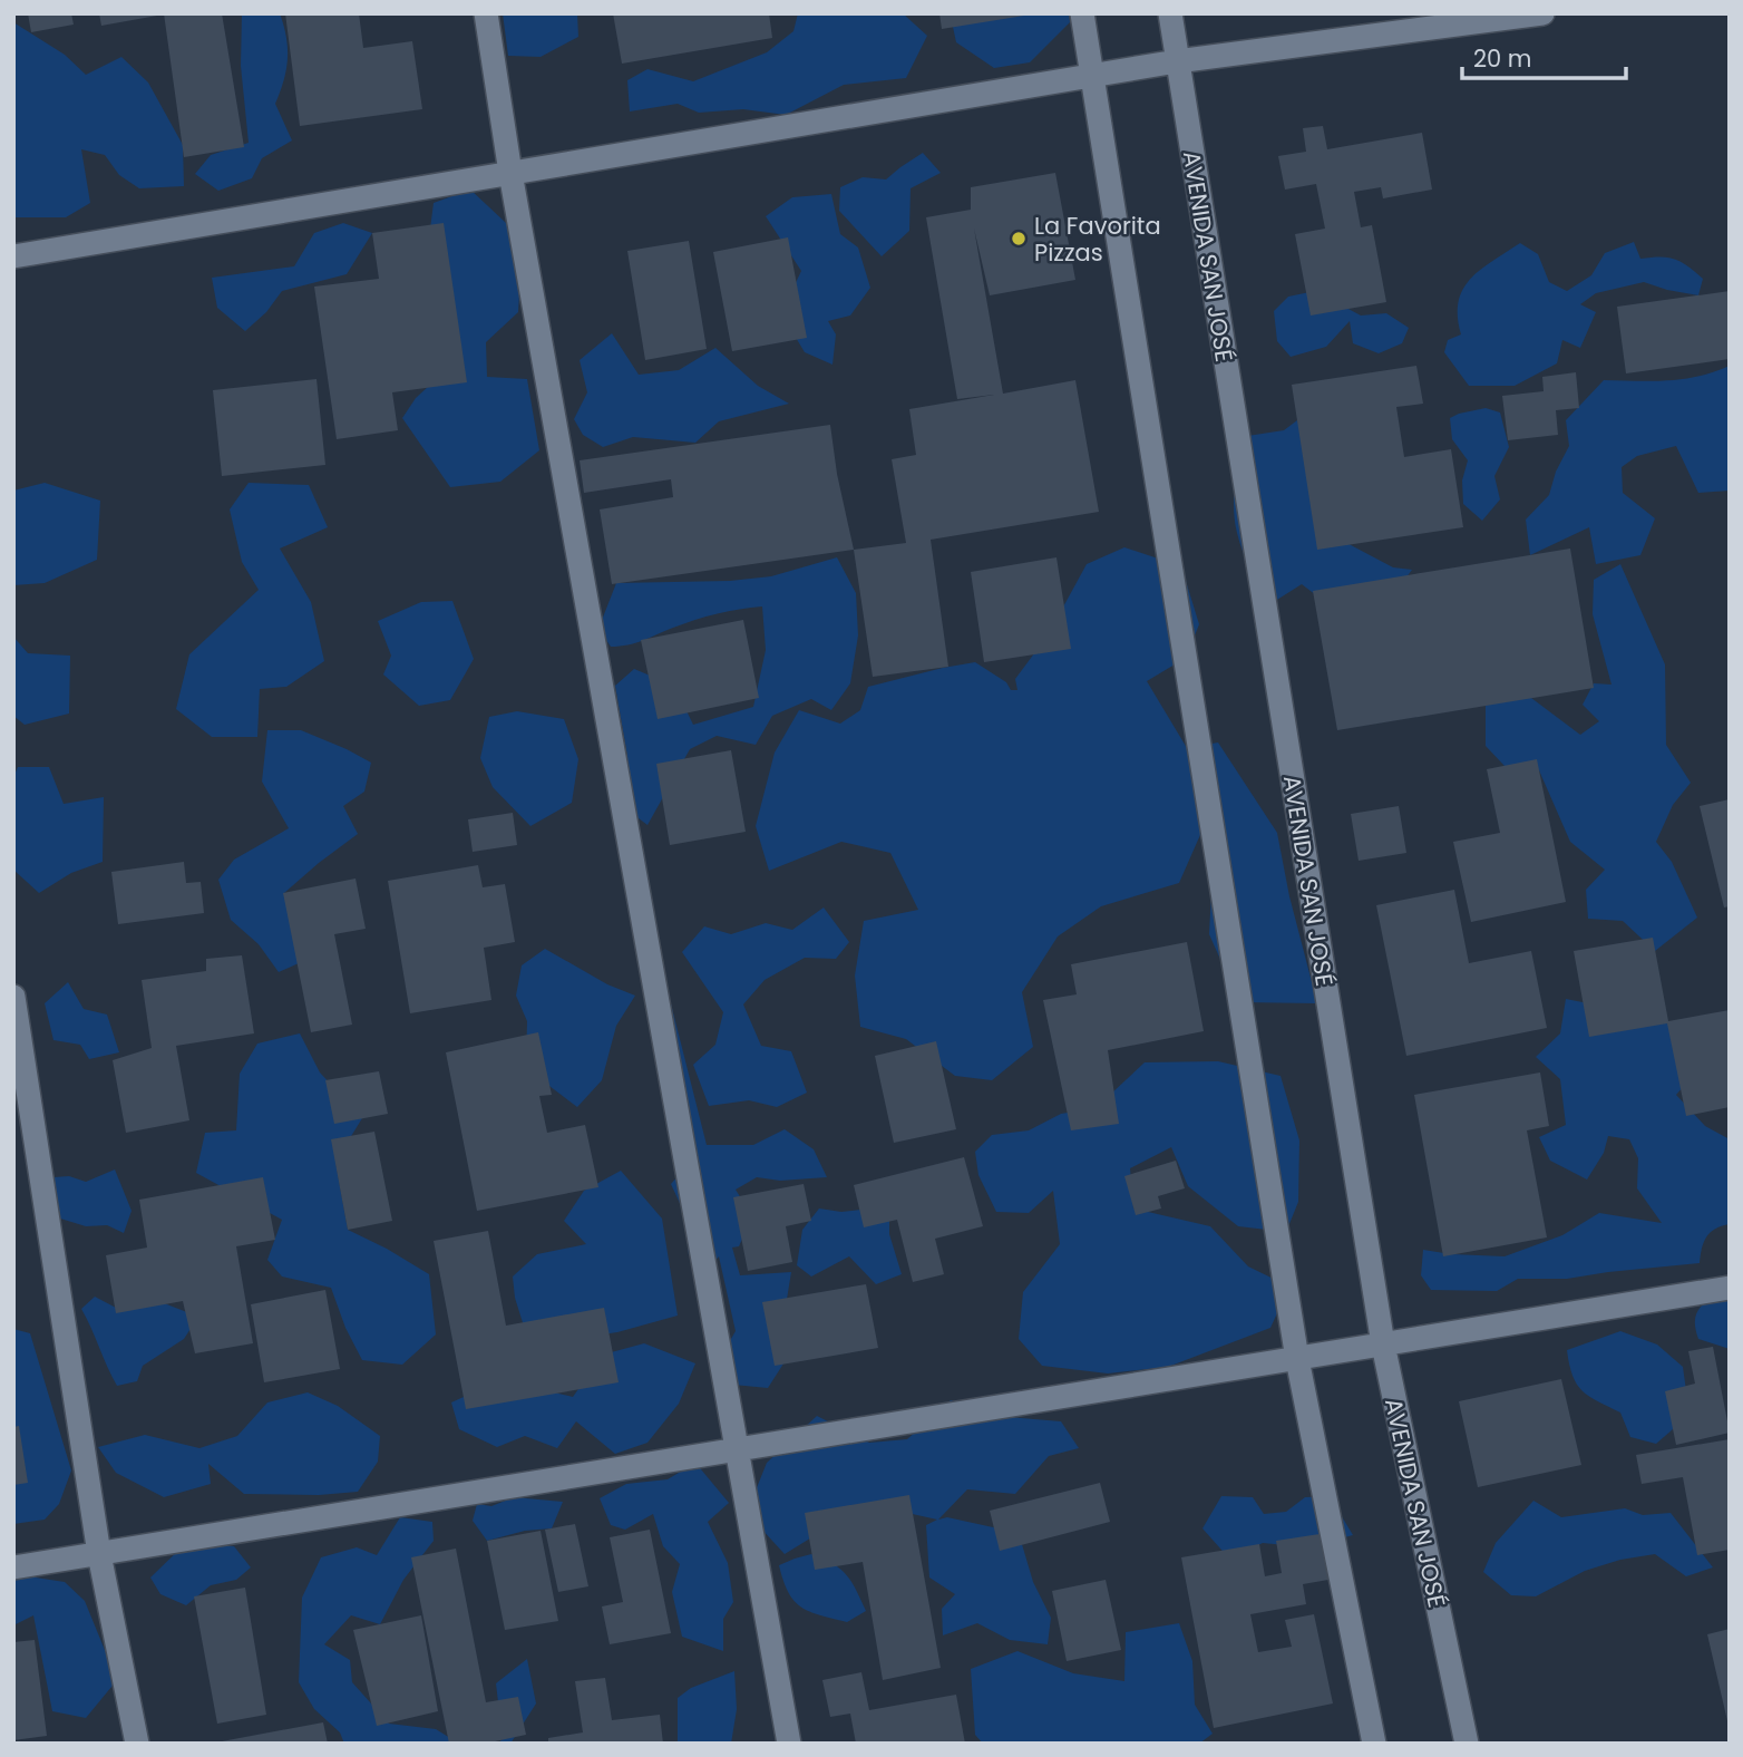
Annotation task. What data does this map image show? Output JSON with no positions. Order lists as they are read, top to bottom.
{
  "streets": {
    "street": ["AVENIDA SAN JOSÉ"]
  },
  "places": ["La Favorita Pizzas"],
  "scale_bar": "20 m"
}
